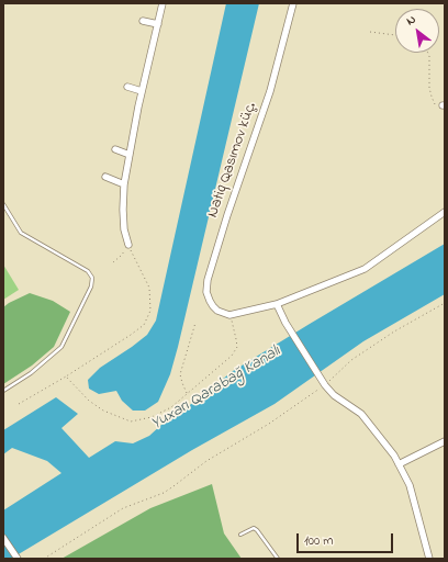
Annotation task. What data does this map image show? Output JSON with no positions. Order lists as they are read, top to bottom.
{
  "streets": {
    "street": ["Natiq Qasımov küç."]
  },
  "water": ["Yuxarı Qarabağ Kanalı"],
  "scale_bar": "100 m",
  "north": "top left"
}
